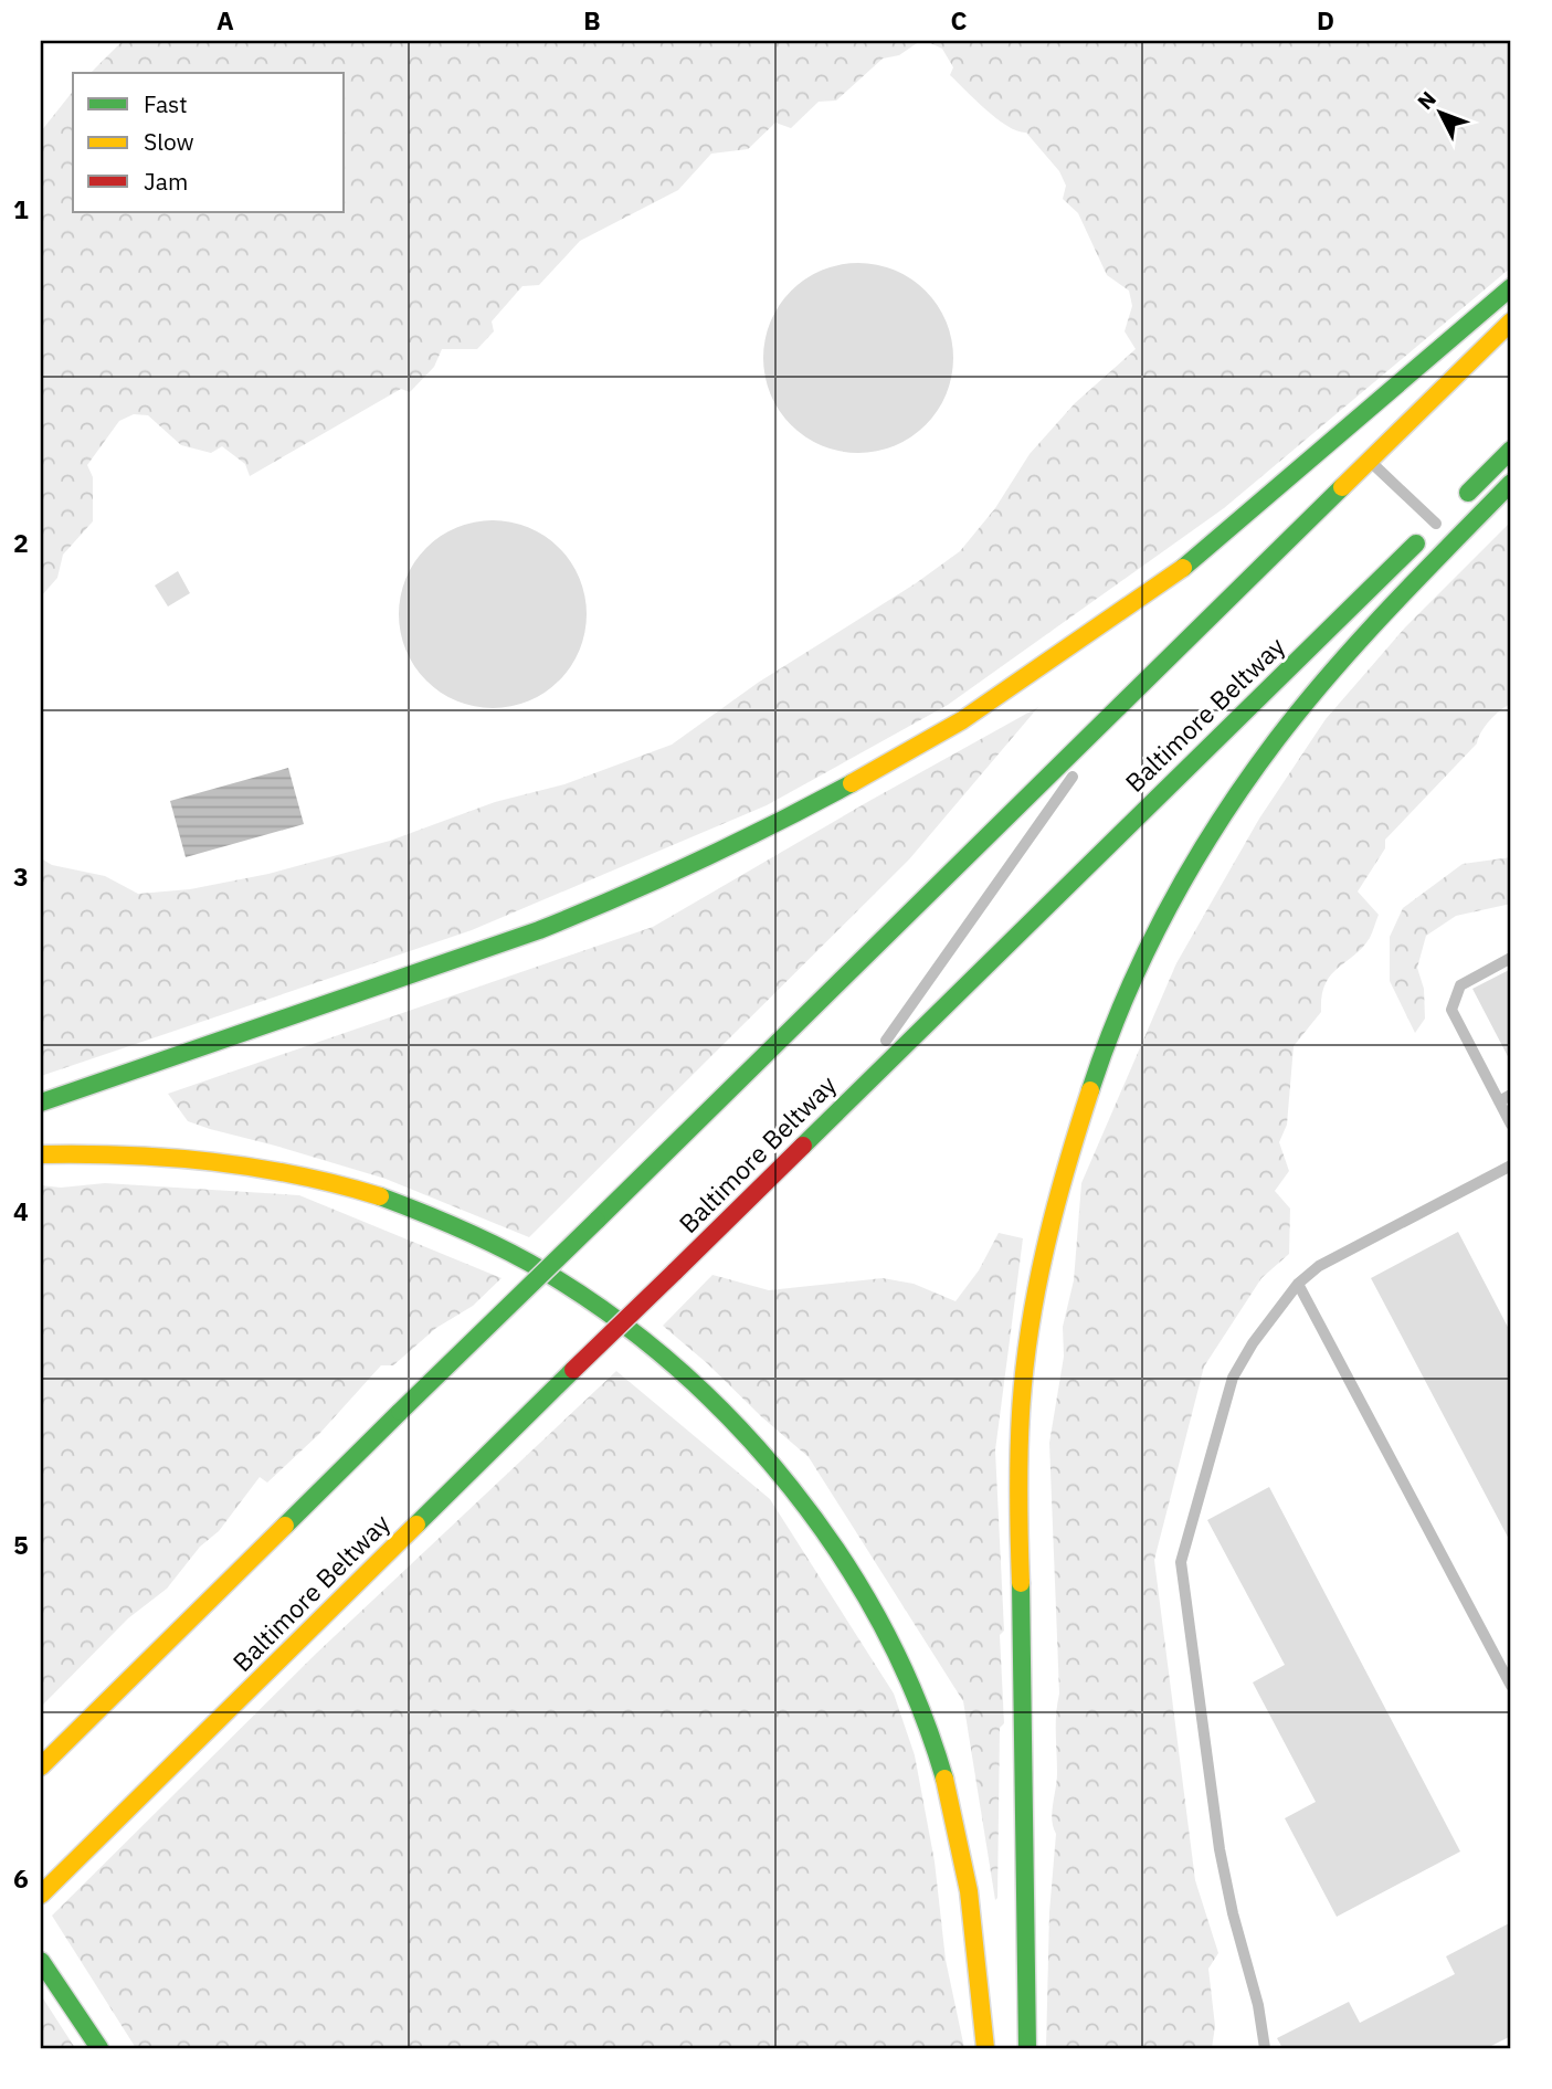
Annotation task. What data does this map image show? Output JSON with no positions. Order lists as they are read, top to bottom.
{
  "streets": {
    "highway": ["Baltimore Beltway"]
  },
  "legend": ["Fast", "Slow", "Jam"],
  "north": "top left",
  "grid": {
    "columns": [
      "A",
      "B",
      "C",
      "D"
    ],
    "rows": [
      "1",
      "2",
      "3",
      "4",
      "5",
      "6"
    ]
  }
}
